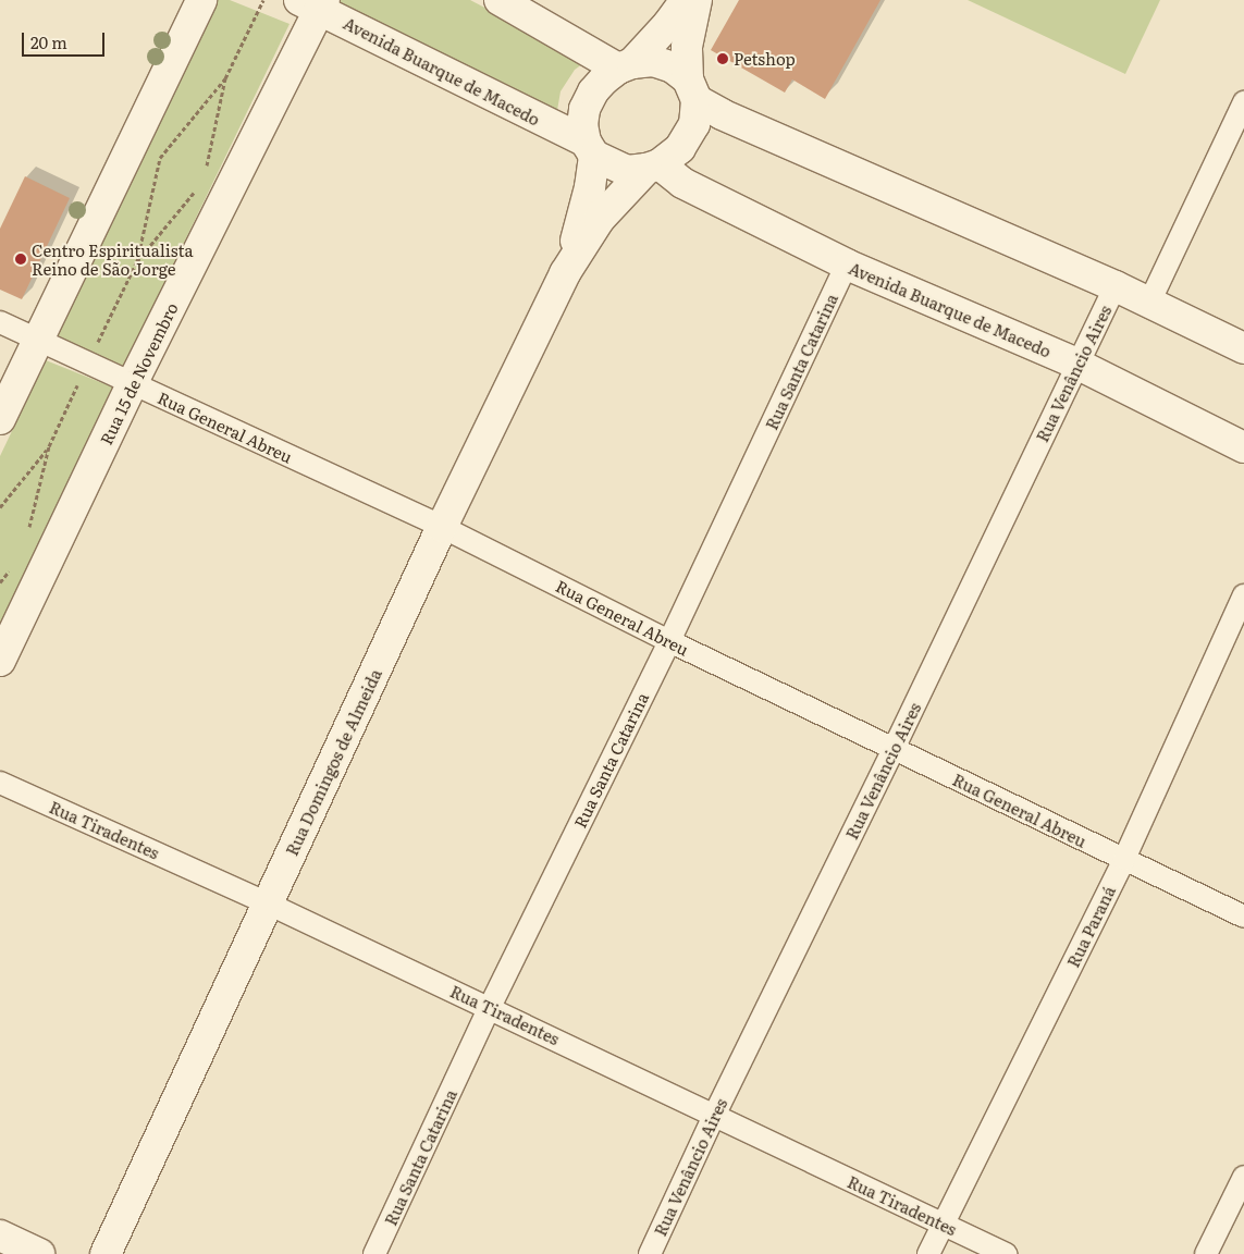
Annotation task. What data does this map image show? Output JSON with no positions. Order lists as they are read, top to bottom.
{
  "streets": {
    "street": [
      "Avenida Buarque de Macedo",
      "Rua Santa Catarina",
      "Rua 15 de Novembro",
      "Rua Venâncio Aires",
      "Rua General Abreu",
      "Rua Domingos de Almeida",
      "Rua Tiradentes",
      "Rua Paraná"
    ]
  },
  "crossings": [
    ["Avenida Buarque de Macedo", "Rua Santa Catarina"],
    ["Avenida Buarque de Macedo", "Rua 15 de Novembro"],
    ["Avenida Buarque de Macedo", "Rua Venâncio Aires"],
    ["Avenida Buarque de Macedo", "Rua Domingos de Almeida"],
    ["Rua Santa Catarina", "Rua General Abreu"],
    ["Rua Santa Catarina", "Rua Tiradentes"],
    ["Rua 15 de Novembro", "Rua General Abreu"],
    ["Rua Venâncio Aires", "Rua General Abreu"],
    ["Rua Venâncio Aires", "Rua Tiradentes"],
    ["Rua General Abreu", "Rua Domingos de Almeida"],
    ["Rua General Abreu", "Rua Paraná"],
    ["Rua Domingos de Almeida", "Rua Tiradentes"],
    ["Rua Tiradentes", "Rua Paraná"]
  ],
  "places": ["Petshop", "Centro Espiritualista Reino de São Jorge"],
  "scale_bar": "20 m"
}
